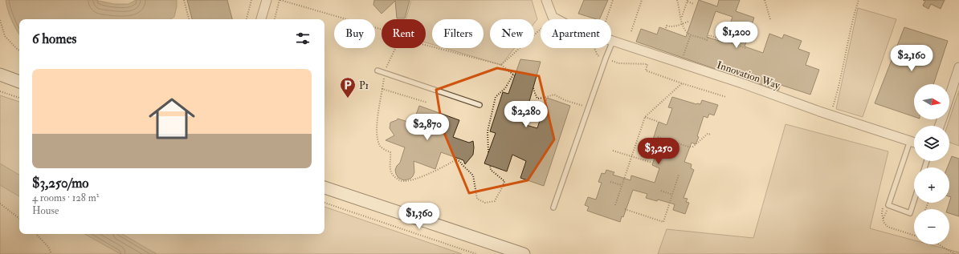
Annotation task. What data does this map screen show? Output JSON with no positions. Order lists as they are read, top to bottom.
{
  "streets": {
    "street": ["Innovation Way"]
  },
  "places": {
    "parking": ["P1"]
  },
  "north": "right",
  "page": {
    "chip": [
      "Buy",
      "Rent",
      "Filters",
      "New",
      "Apartment"
    ],
    "heading": "6 homes",
    "price": [
      "$1,200",
      "$2,160",
      "$2,280",
      "$2,870",
      "$3,250",
      "$1,360"
    ],
    "list": [
      {
        "name": "$3,250/mo",
        "note": "4 rooms · 128 m² · House"
      }
    ],
    "map_buttons": ["+", "−"]
  }
}
